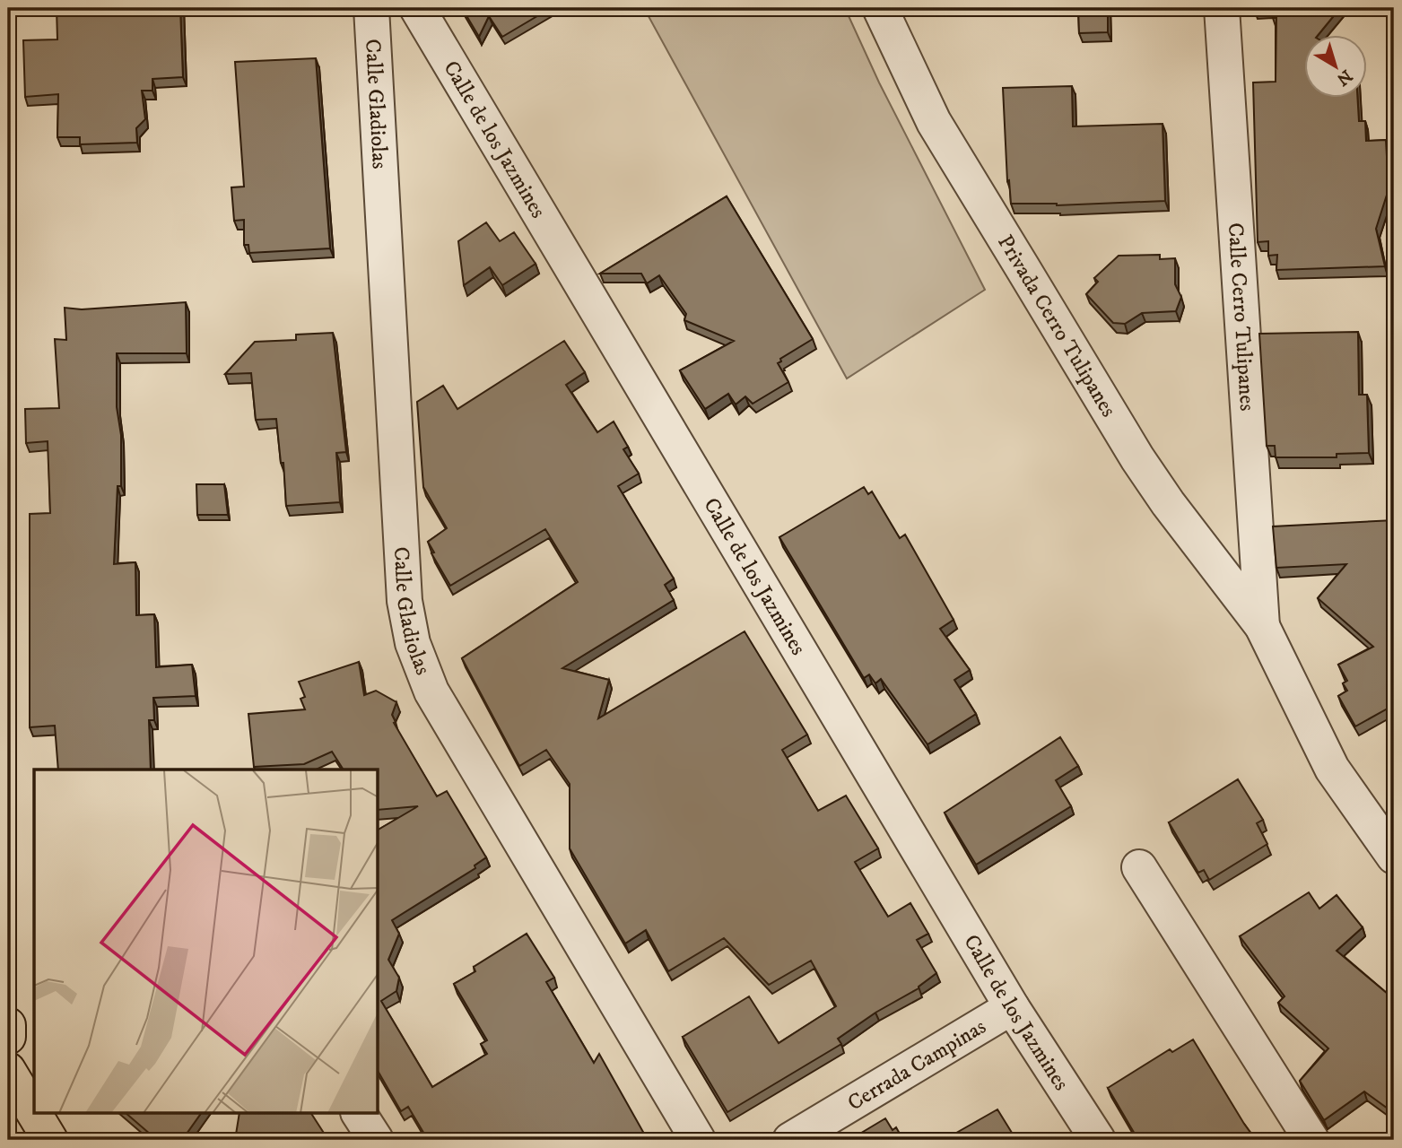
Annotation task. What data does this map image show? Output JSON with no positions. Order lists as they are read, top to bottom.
{
  "streets": {
    "street": [
      "Calle Gladiolas",
      "Calle de los Jazmines",
      "Calle Cerro Tulipanes",
      "Privada Cerro Tulipanes",
      "Cerrada Campinas"
    ]
  },
  "crossings": [
    ["Calle de los Jazmines", "Cerrada Campinas"],
    ["Calle Cerro Tulipanes", "Privada Cerro Tulipanes"]
  ],
  "north": "bottom right"
}
